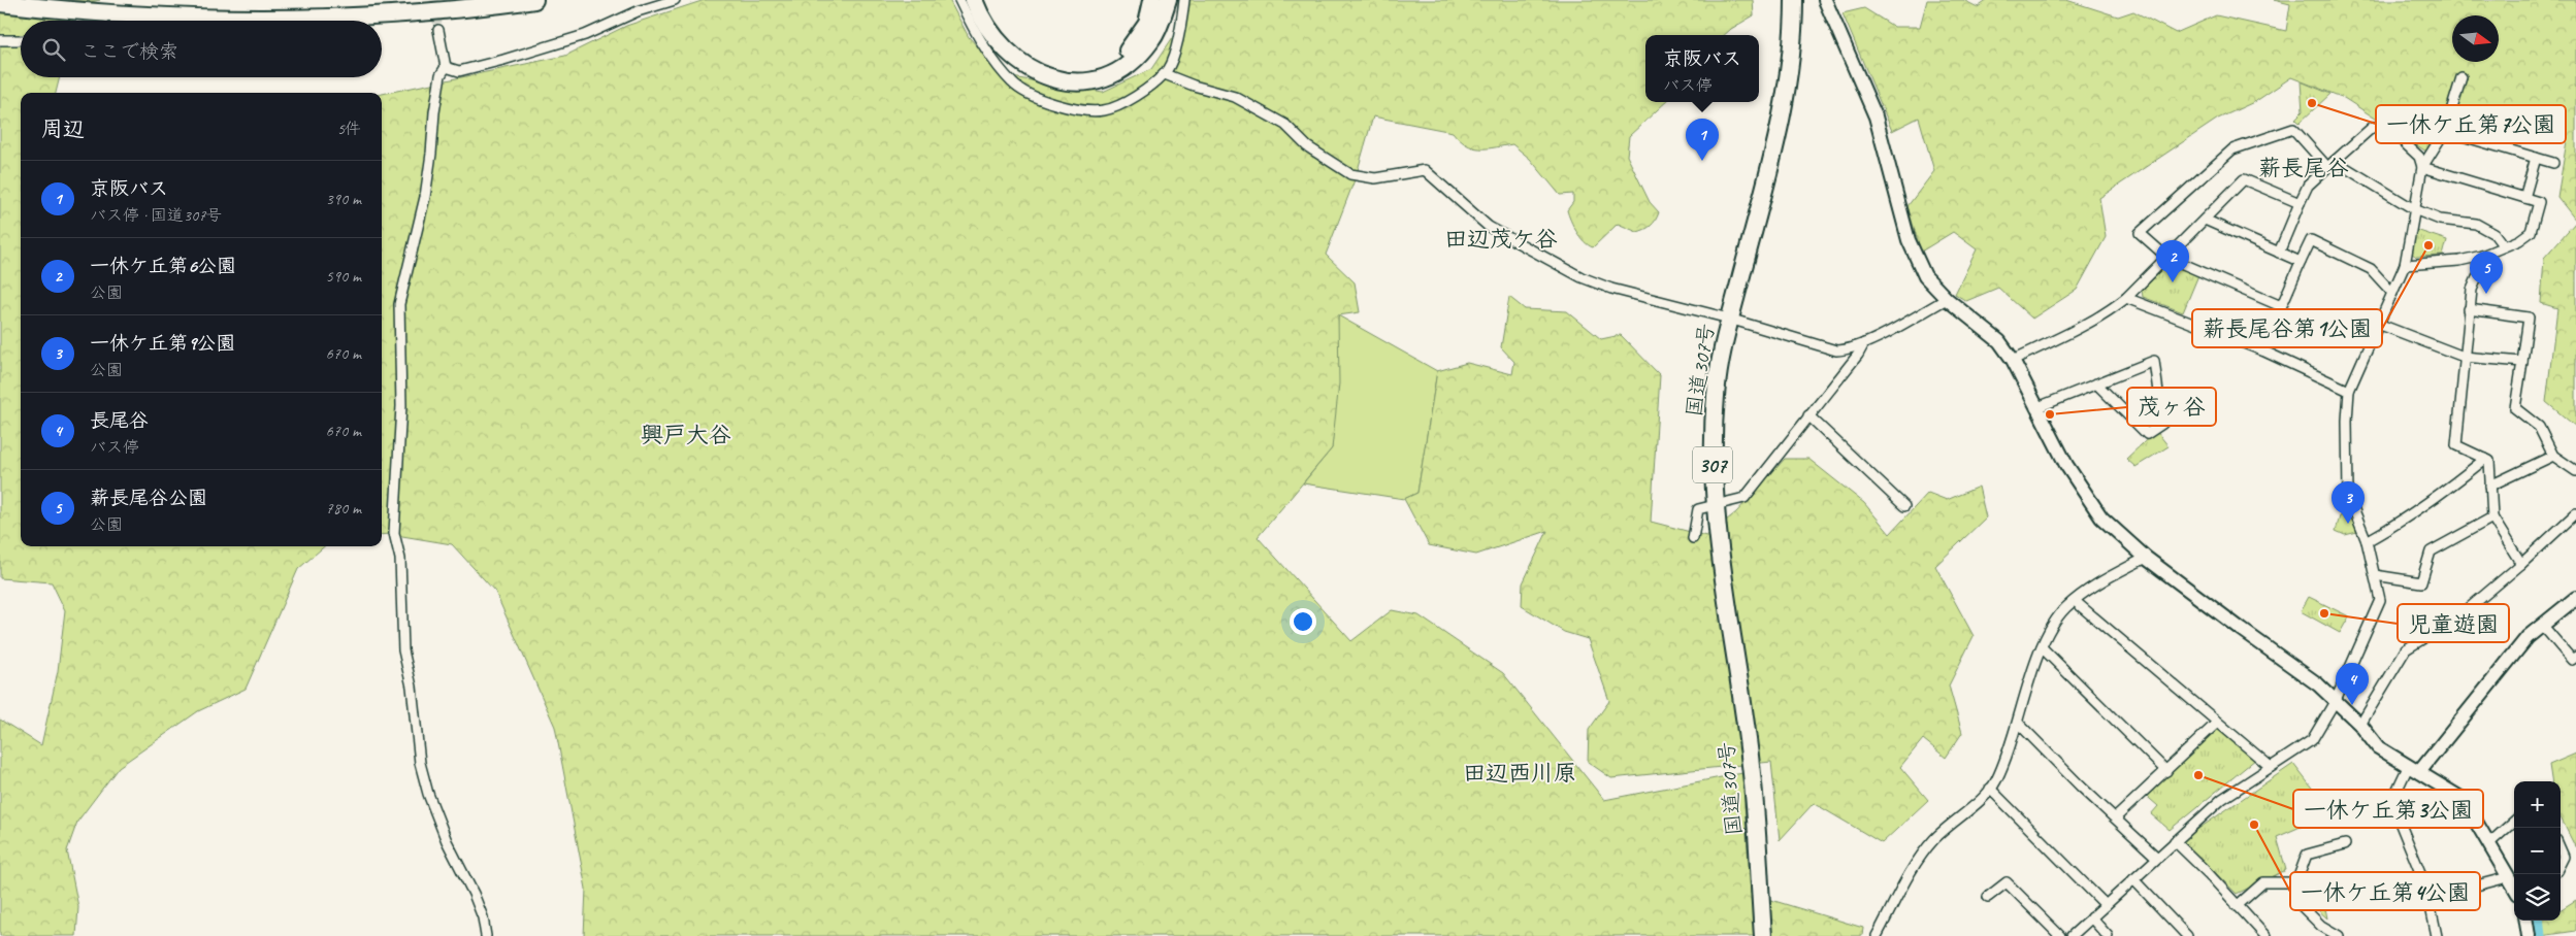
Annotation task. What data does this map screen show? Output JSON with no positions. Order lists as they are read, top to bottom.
{
  "streets": {
    "highway": ["国道307号", "307"]
  },
  "districts": [
    "薪長尾谷",
    "田辺茂ケ谷",
    "興戸大谷",
    "田辺西川原"
  ],
  "places": [
    "一休ケ丘第7公園",
    "薪長尾谷第1公園",
    "茂ヶ谷",
    "児童遊園",
    "一休ケ丘第3公園",
    "一休ケ丘第4公園"
  ],
  "north": "right",
  "page": {
    "search": "ここで検索",
    "popup": ["京阪バス", "バス停"],
    "heading": ["周辺", "5件"],
    "pins": [
      "1",
      "2",
      "5",
      "3",
      "4"
    ],
    "list": [
      {
        "mark": "1",
        "name": "京阪バス",
        "note": "バス停 · 国道307号",
        "value": "390 m"
      },
      {
        "mark": "2",
        "name": "一休ケ丘第6公園",
        "note": "公園",
        "value": "590 m"
      },
      {
        "mark": "3",
        "name": "一休ケ丘第9公園",
        "note": "公園",
        "value": "670 m"
      },
      {
        "mark": "4",
        "name": "長尾谷",
        "note": "バス停",
        "value": "670 m"
      },
      {
        "mark": "5",
        "name": "薪長尾谷公園",
        "note": "公園",
        "value": "780 m"
      }
    ],
    "map_buttons": ["+", "−"]
  }
}
